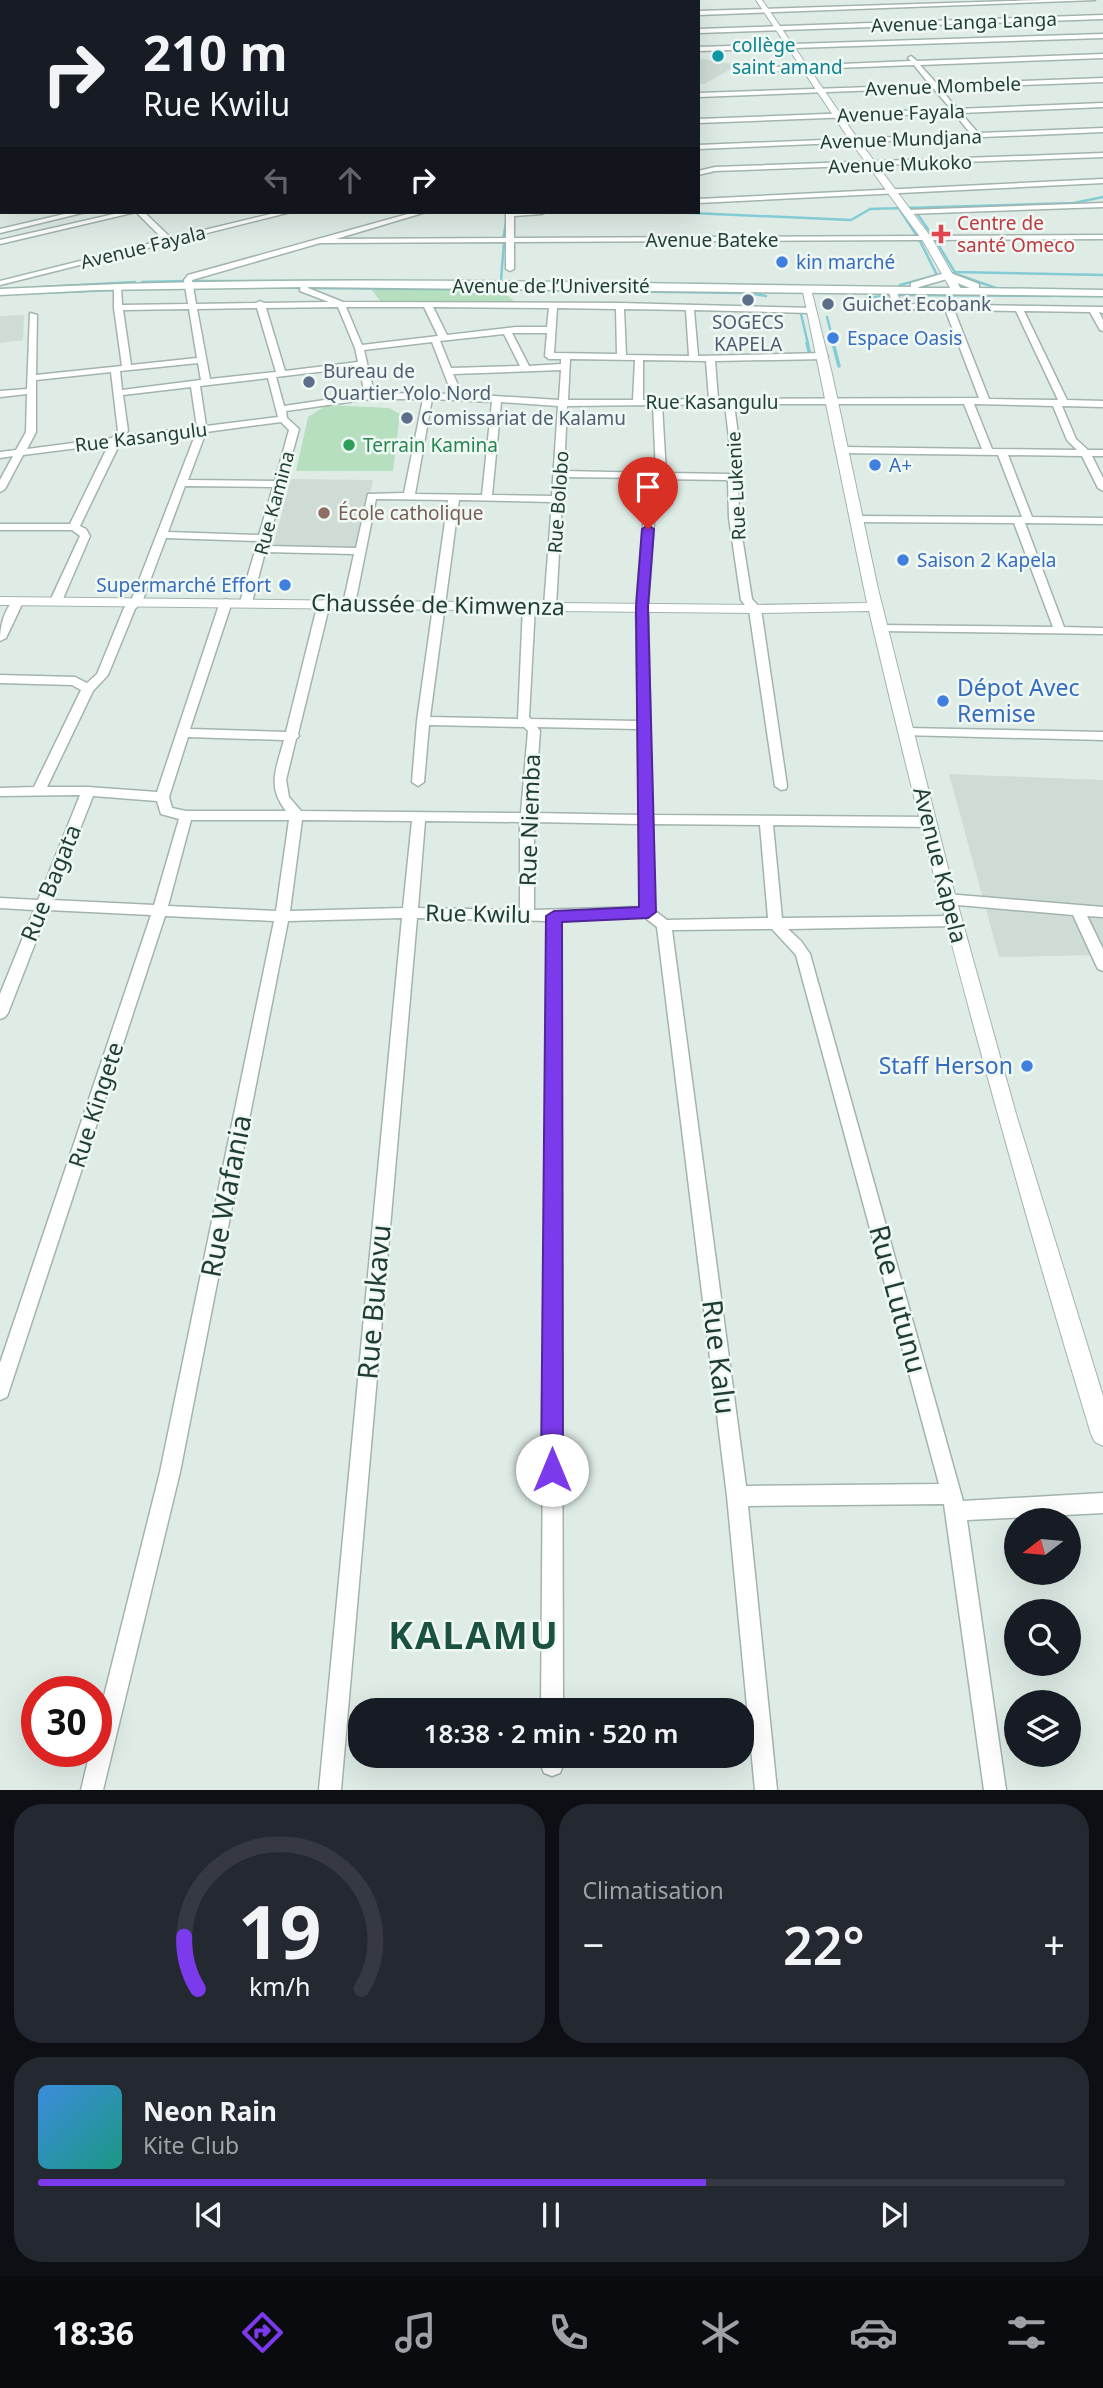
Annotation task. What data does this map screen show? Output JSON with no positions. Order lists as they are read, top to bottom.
{
  "streets": {
    "main road": ["Avenue de l’Université"],
    "street": [
      "Avenue Langa Langa",
      "Avenue Mombele",
      "Avenue Fayala",
      "Avenue Mundjana",
      "Avenue Mukoko",
      "Avenue Bateke",
      "Rue Kasangulu",
      "Rue Lukenie",
      "Rue Bolobo",
      "Rue Kamina",
      "Chaussée de Kimwenza",
      "Rue Niemba",
      "Avenue Kapela",
      "Rue Bagata",
      "Rue Kwilu",
      "Rue Kingete",
      "Rue Wafania",
      "Rue Lutunu",
      "Rue Bukavu",
      "Rue Kalu"
    ]
  },
  "crossings": [
    ["Avenue de l’Université", "Avenue Kapela"],
    ["Rue Kasangulu", "Rue Lukenie"],
    ["Rue Kasangulu", "Rue Bolobo"],
    ["Rue Kasangulu", "Rue Kamina"],
    ["Rue Kasangulu", "Avenue Kapela"],
    ["Rue Lukenie", "Chaussée de Kimwenza"],
    ["Rue Bolobo", "Chaussée de Kimwenza"],
    ["Rue Kamina", "Chaussée de Kimwenza"],
    ["Chaussée de Kimwenza", "Rue Niemba"],
    ["Chaussée de Kimwenza", "Avenue Kapela"],
    ["Rue Niemba", "Rue Kwilu"],
    ["Rue Bagata", "Rue Kwilu"],
    ["Rue Kwilu", "Rue Kingete"],
    ["Rue Kwilu", "Rue Wafania"],
    ["Rue Kwilu", "Rue Bukavu"]
  ],
  "districts": ["KALAMU"],
  "places": {
    "other": [
      "collège saint amand",
      "kin marché",
      "SOGECS KAPELA",
      "Guichet Ecobank",
      "Espace Oasis",
      "Bureau de Quartier Yolo Nord",
      "Comissariat de Kalamu",
      "Terrain Kamina",
      "A+",
      "École catholique",
      "Saison 2 Kapela",
      "Supermarché Effort",
      "Dépot Avec Remise",
      "Staff Herson"
    ],
    "health": ["Centre de santé Omeco"]
  },
  "north": "left",
  "page": {
    "turn": ["210 m", "Rue Kwilu"],
    "limit": "30",
    "trip": "18:38 · 2 min · 520 m",
    "tile": "Climatisation",
    "heat": ["−", "22°", "+"],
    "song": ["Neon Rain", "Kite Club"],
    "tabs": "18:36",
    "gauge": ["19", "km/h"]
  }
}
